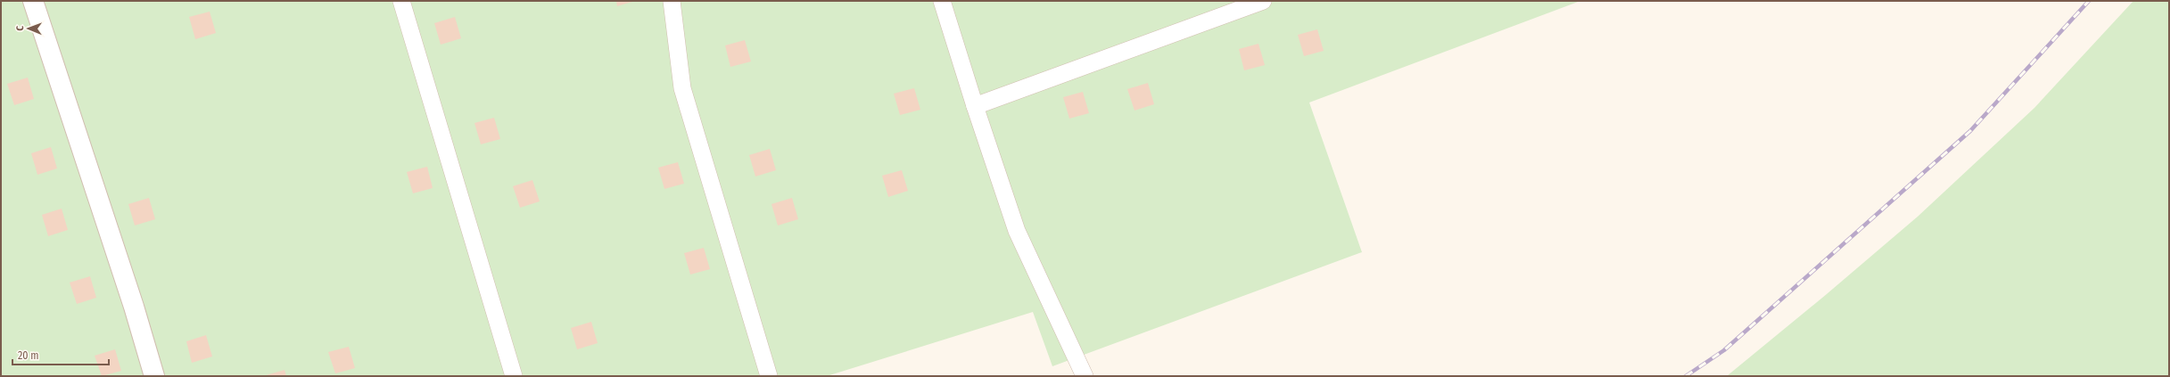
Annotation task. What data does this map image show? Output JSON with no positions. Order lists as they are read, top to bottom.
{
  "scale_bar": "20 m",
  "north": "left"
}
